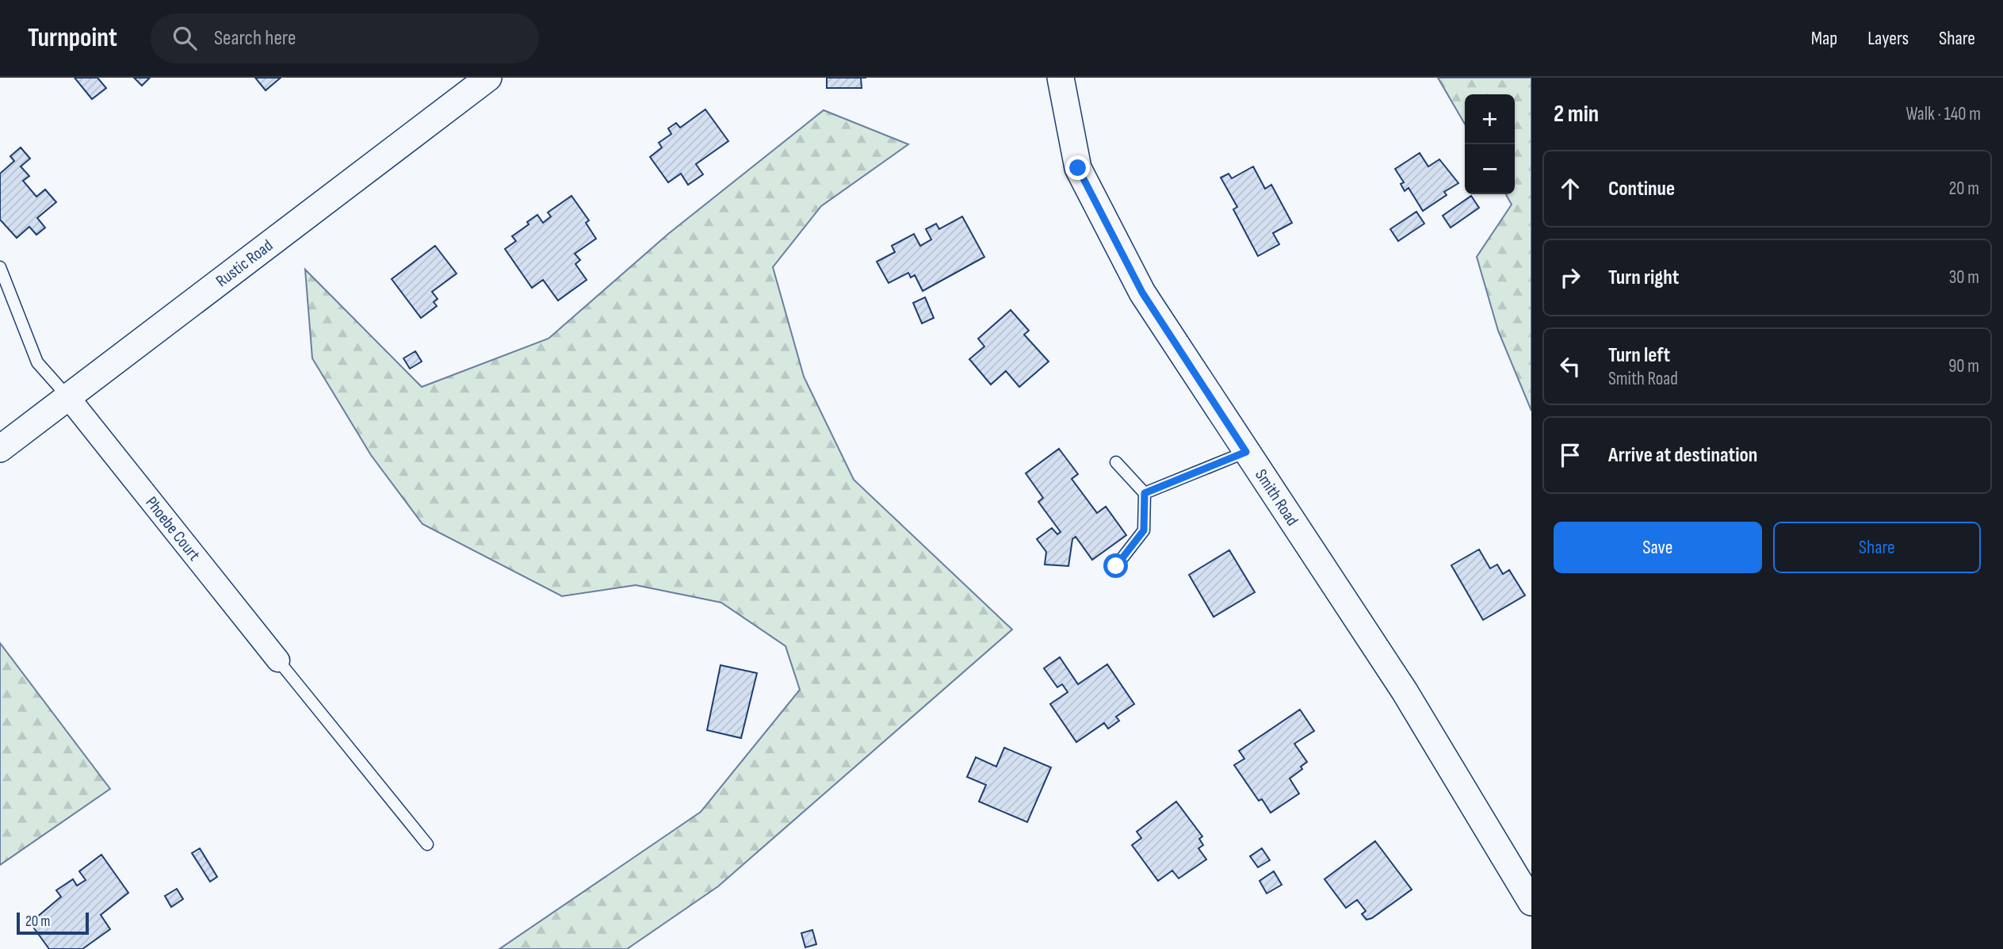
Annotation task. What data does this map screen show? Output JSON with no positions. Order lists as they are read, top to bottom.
{
  "streets": {
    "street": ["Rustic Road", "Smith Road", "Phoebe Court"]
  },
  "crossings": [
    ["Rustic Road", "Phoebe Court"]
  ],
  "scale_bar": "20 m",
  "page": {
    "header": "Turnpoint",
    "search": "Search here",
    "nav": ["Map", "Layers", "Share"],
    "heading": ["2 min", "Walk · 140 m"],
    "map_buttons": ["+", "−"],
    "list": [
      ["Continue", "20 m"],
      ["Turn right", "30 m"],
      ["Turn left", "Smith Road", "90 m"],
      "Arrive at destination"
    ],
    "buttons": ["Save", "Share"],
    "scale": "20 m"
  }
}
